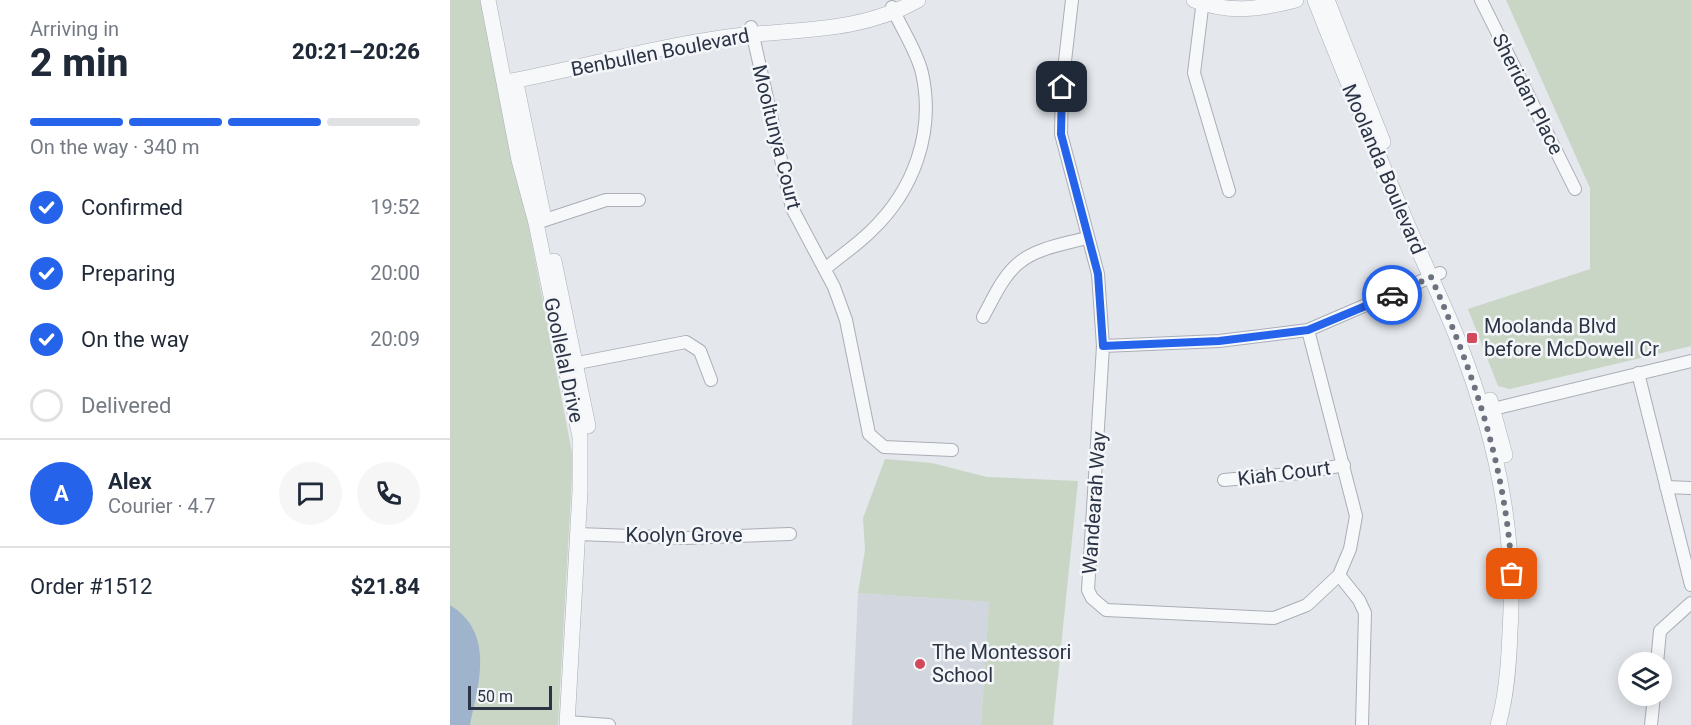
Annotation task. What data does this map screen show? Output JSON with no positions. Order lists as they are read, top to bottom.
{
  "streets": {
    "street": [
      "Benbullen Boulevard",
      "Sheridan Place",
      "Mooltunya Court",
      "Moolanda Boulevard",
      "Goollelal Drive",
      "Kiah Court",
      "Wandearah Way",
      "Koolyn Grove"
    ]
  },
  "crossings": [
    ["Benbullen Boulevard", "Mooltunya Court"],
    ["Benbullen Boulevard", "Goollelal Drive"],
    ["Goollelal Drive", "Koolyn Grove"],
    ["Kiah Court", "Wandearah Way"]
  ],
  "places": {
    "transit": ["Moolanda Blvd before McDowell Cr"],
    "other": ["The Montessori School"]
  },
  "scale_bar": "50 m",
  "page": {
    "heading": ["2 min", "Arriving in", "20:21–20:26"],
    "panel": [
      "Alex",
      "Courier · 4.7",
      "Order #1512",
      "$21.84"
    ],
    "bar": "On the way · 340 m",
    "list": [
      ["Confirmed", "19:52"],
      ["Preparing", "20:00"],
      ["On the way", "20:09"],
      "Delivered"
    ],
    "round": "A",
    "scale": "50 m"
  }
}
